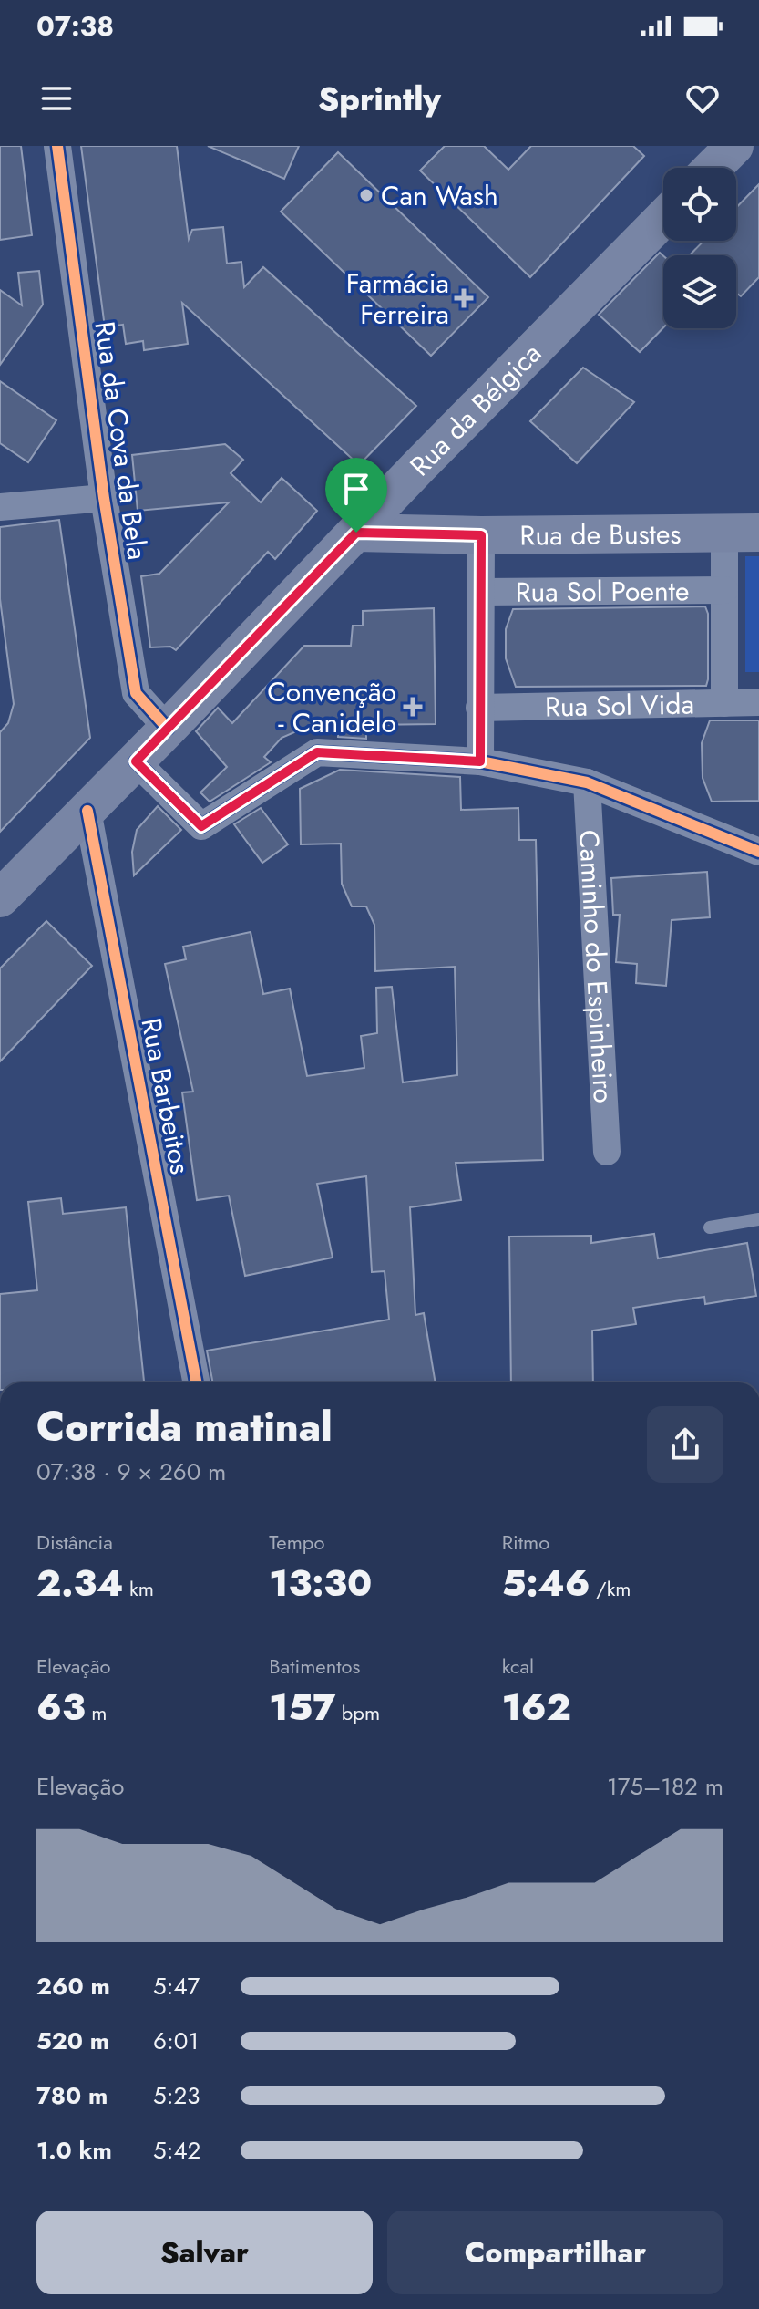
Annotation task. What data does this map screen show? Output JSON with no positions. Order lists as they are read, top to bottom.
{
  "streets": {
    "main road": ["Rua da Bélgica", "Rua de Bustes"],
    "street": [
      "Rua da Cova da Bela",
      "Rua Sol Poente",
      "Rua Sol Vida",
      "Caminho do Espinheiro",
      "Rua Barbeitos"
    ]
  },
  "crossings": [
    ["Rua da Bélgica", "Rua da Cova da Bela"],
    ["Rua da Bélgica", "Rua de Bustes"],
    ["Rua da Bélgica", "Rua Barbeitos"]
  ],
  "places": {
    "other": ["Can Wash"],
    "health": ["Farmácia Ferreira", "Convenção - Canidelo"]
  },
  "page": {
    "status": "07:38",
    "header": "Sprintly",
    "heading": ["Corrida matinal", "07:38 · 9 × 260 m"],
    "stats": [
      ["Distância", "2.34 km"],
      ["Tempo", "13:30"],
      ["Ritmo", "5:46 /km"],
      ["Elevação", "63 m"],
      ["Batimentos", "157 bpm"],
      ["kcal", "162"]
    ],
    "chart": ["Elevação", "175–182 m"],
    "list": [
      {
        "name": "260 m",
        "note": "5:47"
      },
      {
        "name": "520 m",
        "note": "6:01"
      },
      {
        "name": "780 m",
        "note": "5:23"
      },
      {
        "name": "1.0 km",
        "note": "5:42"
      }
    ],
    "buttons": ["Salvar", "Compartilhar"]
  }
}
